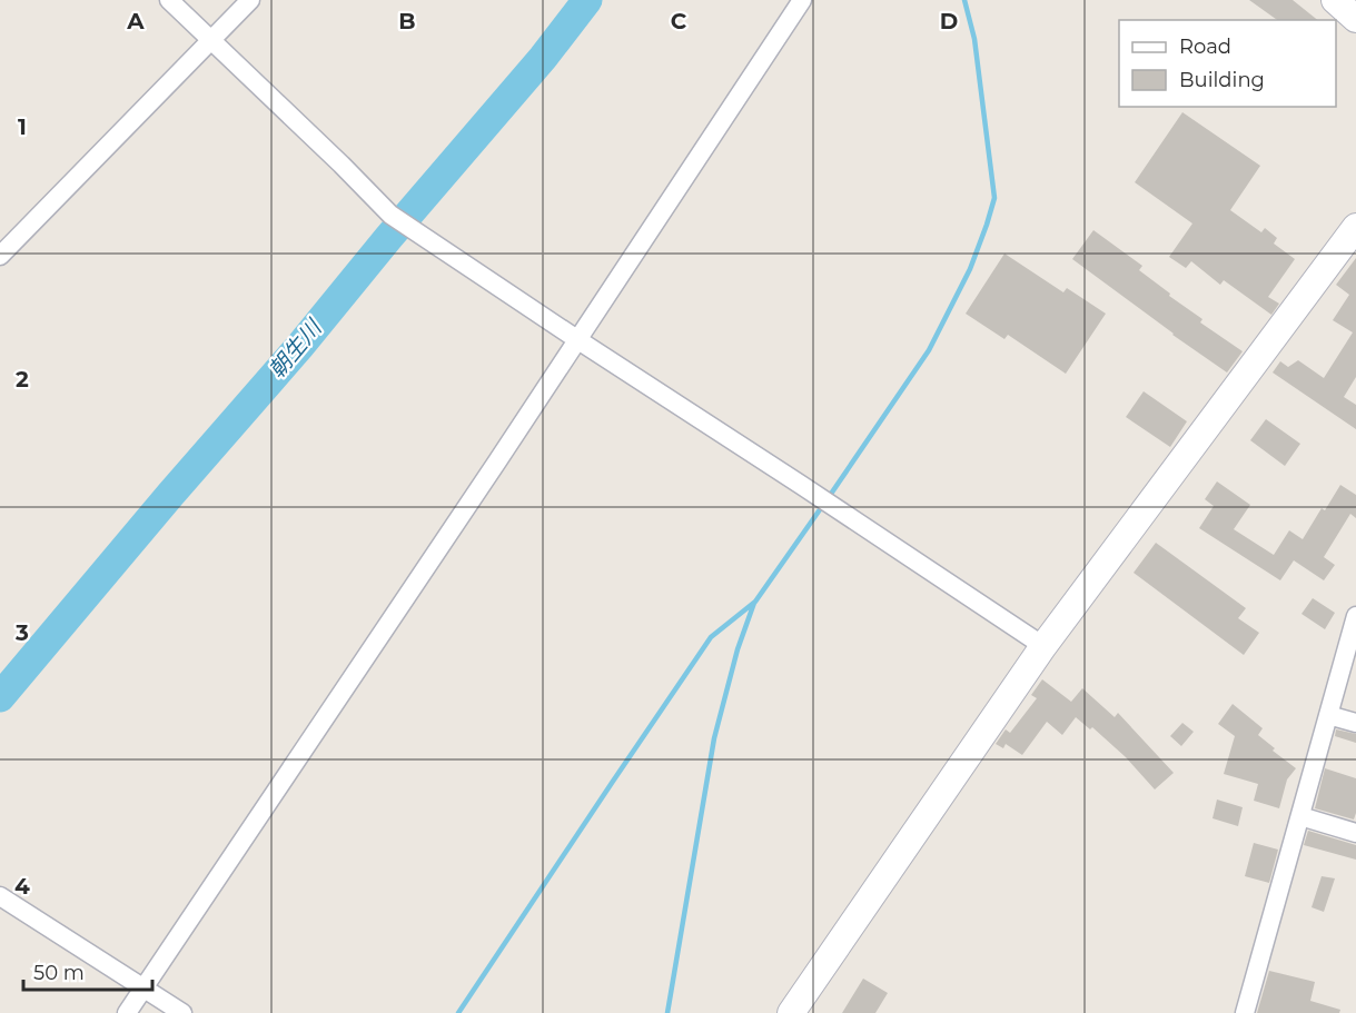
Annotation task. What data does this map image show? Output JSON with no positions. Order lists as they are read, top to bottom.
{
  "water": ["朝生川"],
  "legend": ["Road", "Building"],
  "scale_bar": "50 m",
  "grid": {
    "columns": [
      "A",
      "B",
      "C",
      "D"
    ],
    "rows": [
      "1",
      "2",
      "3",
      "4"
    ]
  }
}
